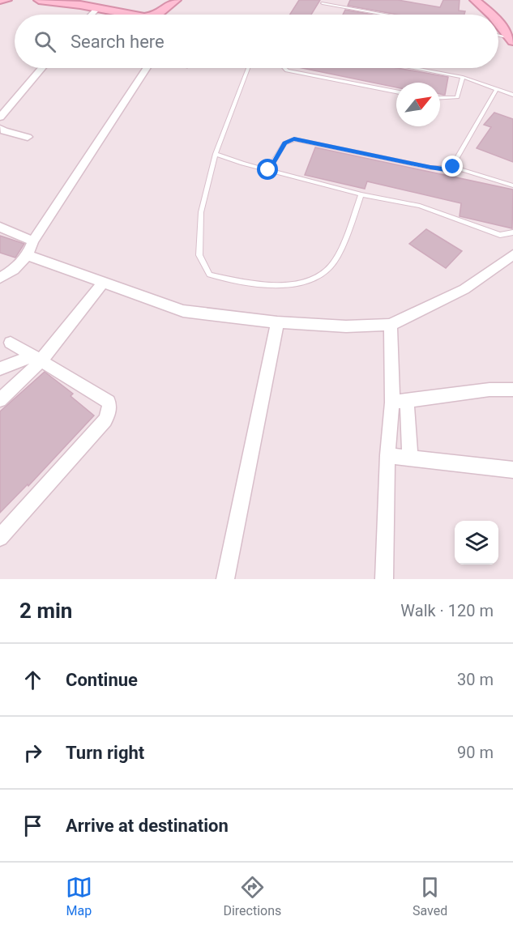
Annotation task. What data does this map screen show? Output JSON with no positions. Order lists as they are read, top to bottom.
{
  "north": "top right",
  "page": {
    "search": "Search here",
    "heading": ["2 min", "Walk · 120 m"],
    "list": [
      ["Continue", "30 m"],
      ["Turn right", "90 m"],
      "Arrive at destination"
    ],
    "nav": ["Map", "Directions", "Saved"]
  }
}
